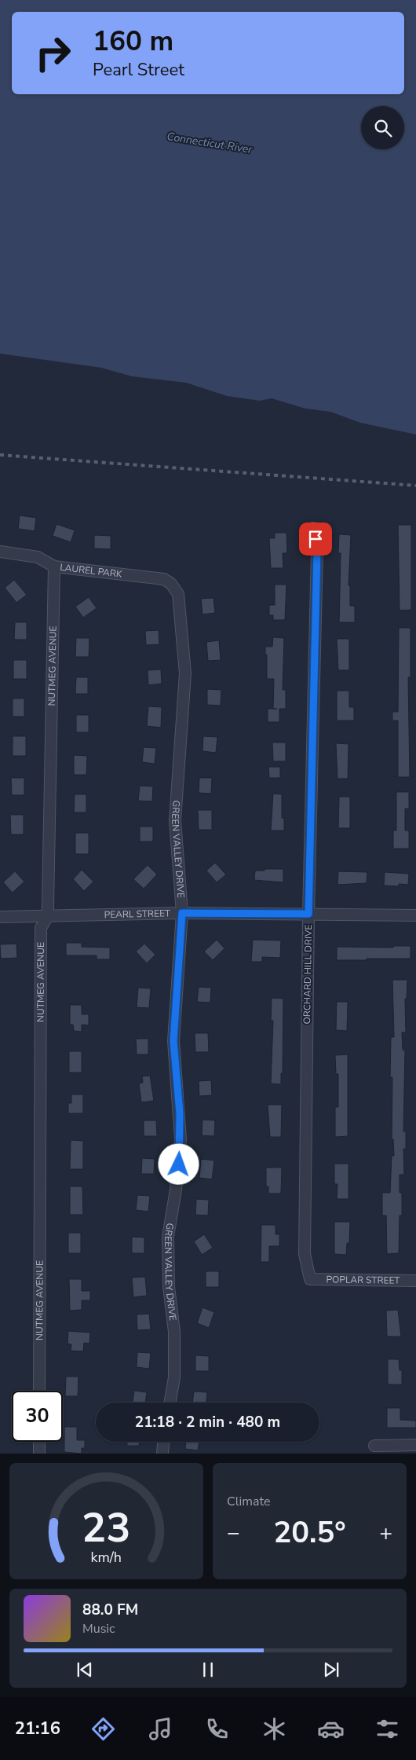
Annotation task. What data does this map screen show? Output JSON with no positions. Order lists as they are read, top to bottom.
{
  "streets": {
    "street": [
      "LAUREL PARK",
      "NUTMEG AVENUE",
      "GREEN VALLEY DRIVE",
      "PEARL STREET",
      "ORCHARD HILL DRIVE",
      "POPLAR STREET"
    ]
  },
  "crossings": [
    ["LAUREL PARK", "NUTMEG AVENUE"],
    ["LAUREL PARK", "GREEN VALLEY DRIVE"],
    ["NUTMEG AVENUE", "PEARL STREET"],
    ["GREEN VALLEY DRIVE", "PEARL STREET"],
    ["PEARL STREET", "ORCHARD HILL DRIVE"],
    ["ORCHARD HILL DRIVE", "POPLAR STREET"]
  ],
  "water": ["Connecticut River"],
  "page": {
    "turn": ["160 m", "Pearl Street"],
    "limit": "30",
    "trip": "21:18 · 2 min · 480 m",
    "tile": "Climate",
    "heat": ["−", "20.5°", "+"],
    "song": ["88.0 FM", "Music"],
    "tabs": "21:16",
    "gauge": ["23", "km/h"]
  }
}
